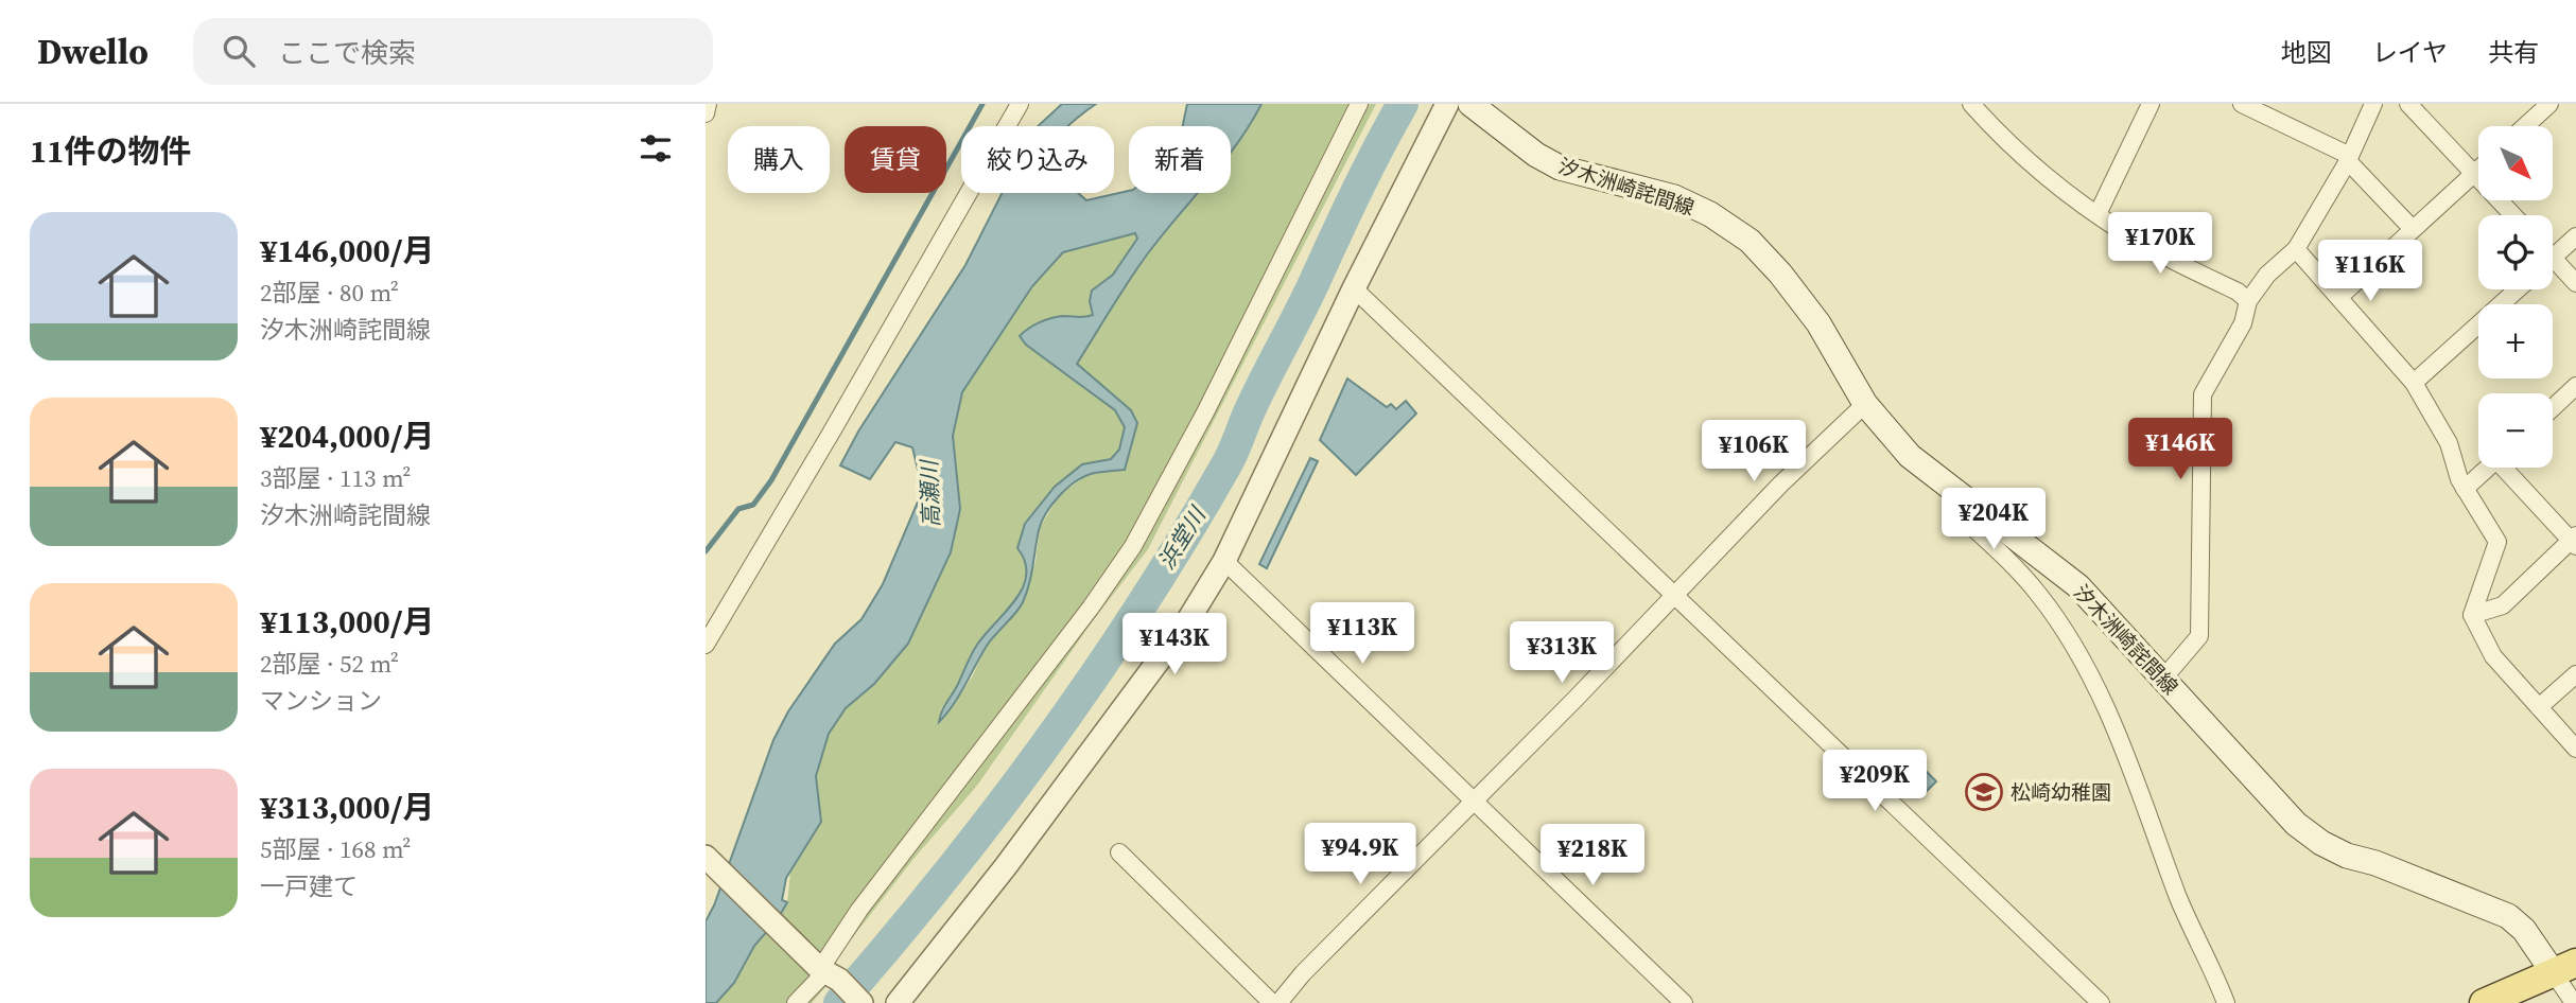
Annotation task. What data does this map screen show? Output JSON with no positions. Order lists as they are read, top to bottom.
{
  "streets": {
    "main road": ["汐木洲崎詫間線"]
  },
  "water": ["高瀬川", "浜堂川"],
  "places": {
    "school or university": ["松崎幼稚園"]
  },
  "north": "bottom right",
  "page": {
    "header": "Dwello",
    "search": "ここで検索",
    "nav": ["地図", "レイヤ", "共有"],
    "heading": "11件の物件",
    "map_buttons": ["+", "−"],
    "chip": [
      "購入",
      "賃貸",
      "絞り込み",
      "新着"
    ],
    "list": [
      {
        "name": "¥146,000/月",
        "note": "2部屋 · 80 m² · 汐木洲崎詫間線"
      },
      {
        "name": "¥204,000/月",
        "note": "3部屋 · 113 m² · 汐木洲崎詫間線"
      },
      {
        "name": "¥113,000/月",
        "note": "2部屋 · 52 m² · マンション"
      },
      {
        "name": "¥313,000/月",
        "note": "5部屋 · 168 m² · 一戸建て"
      }
    ],
    "price": [
      "¥170K",
      "¥116K",
      "¥146K",
      "¥106K",
      "¥204K",
      "¥113K",
      "¥143K",
      "¥313K",
      "¥209K",
      "¥94.9K",
      "¥218K"
    ]
  }
}
